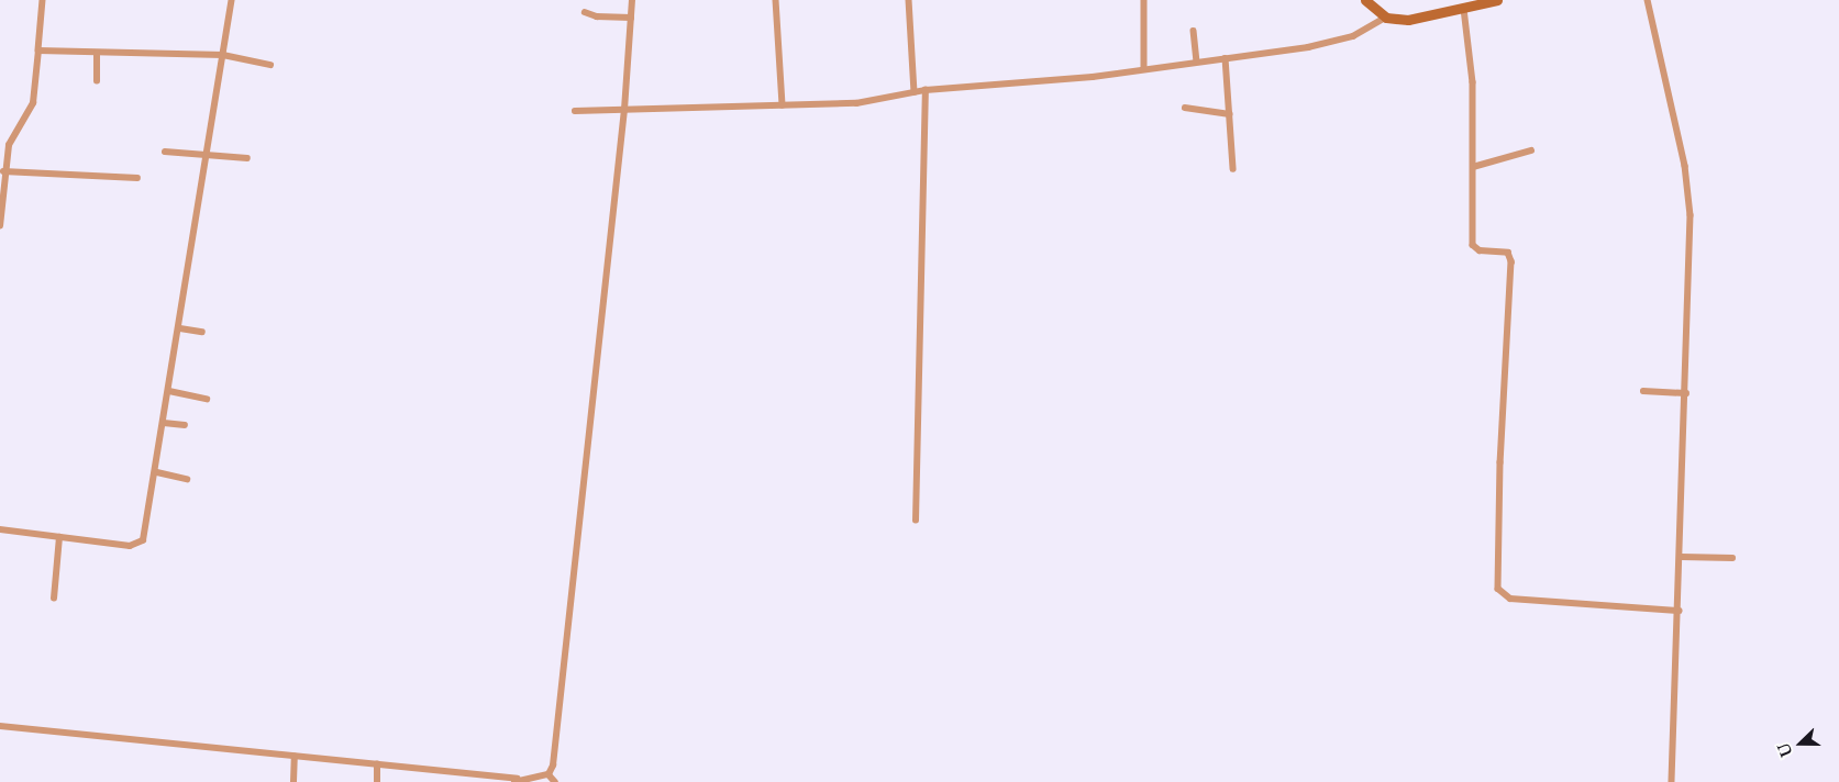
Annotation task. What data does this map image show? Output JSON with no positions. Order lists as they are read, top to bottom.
{
  "north": "left"
}
